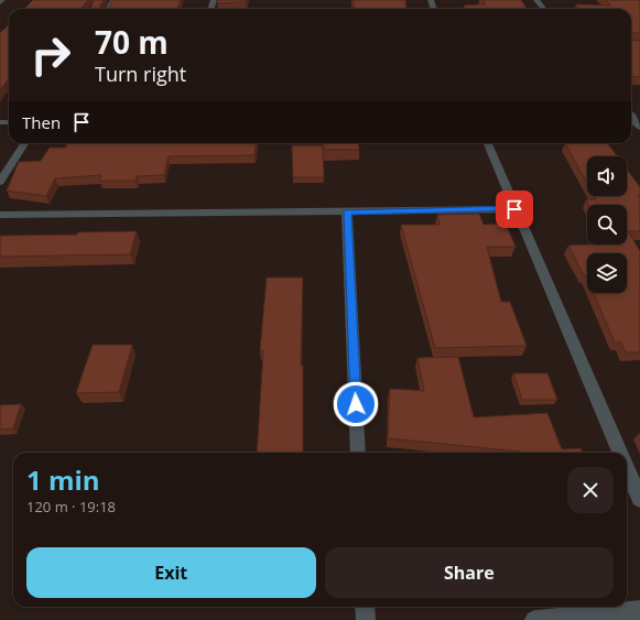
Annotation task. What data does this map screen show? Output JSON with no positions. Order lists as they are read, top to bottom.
{
  "page": {
    "turn": ["70 m", "Turn right"],
    "then": "Then",
    "heading": ["1 min", "120 m · 19:18"],
    "buttons": ["Exit", "Share"]
  }
}
